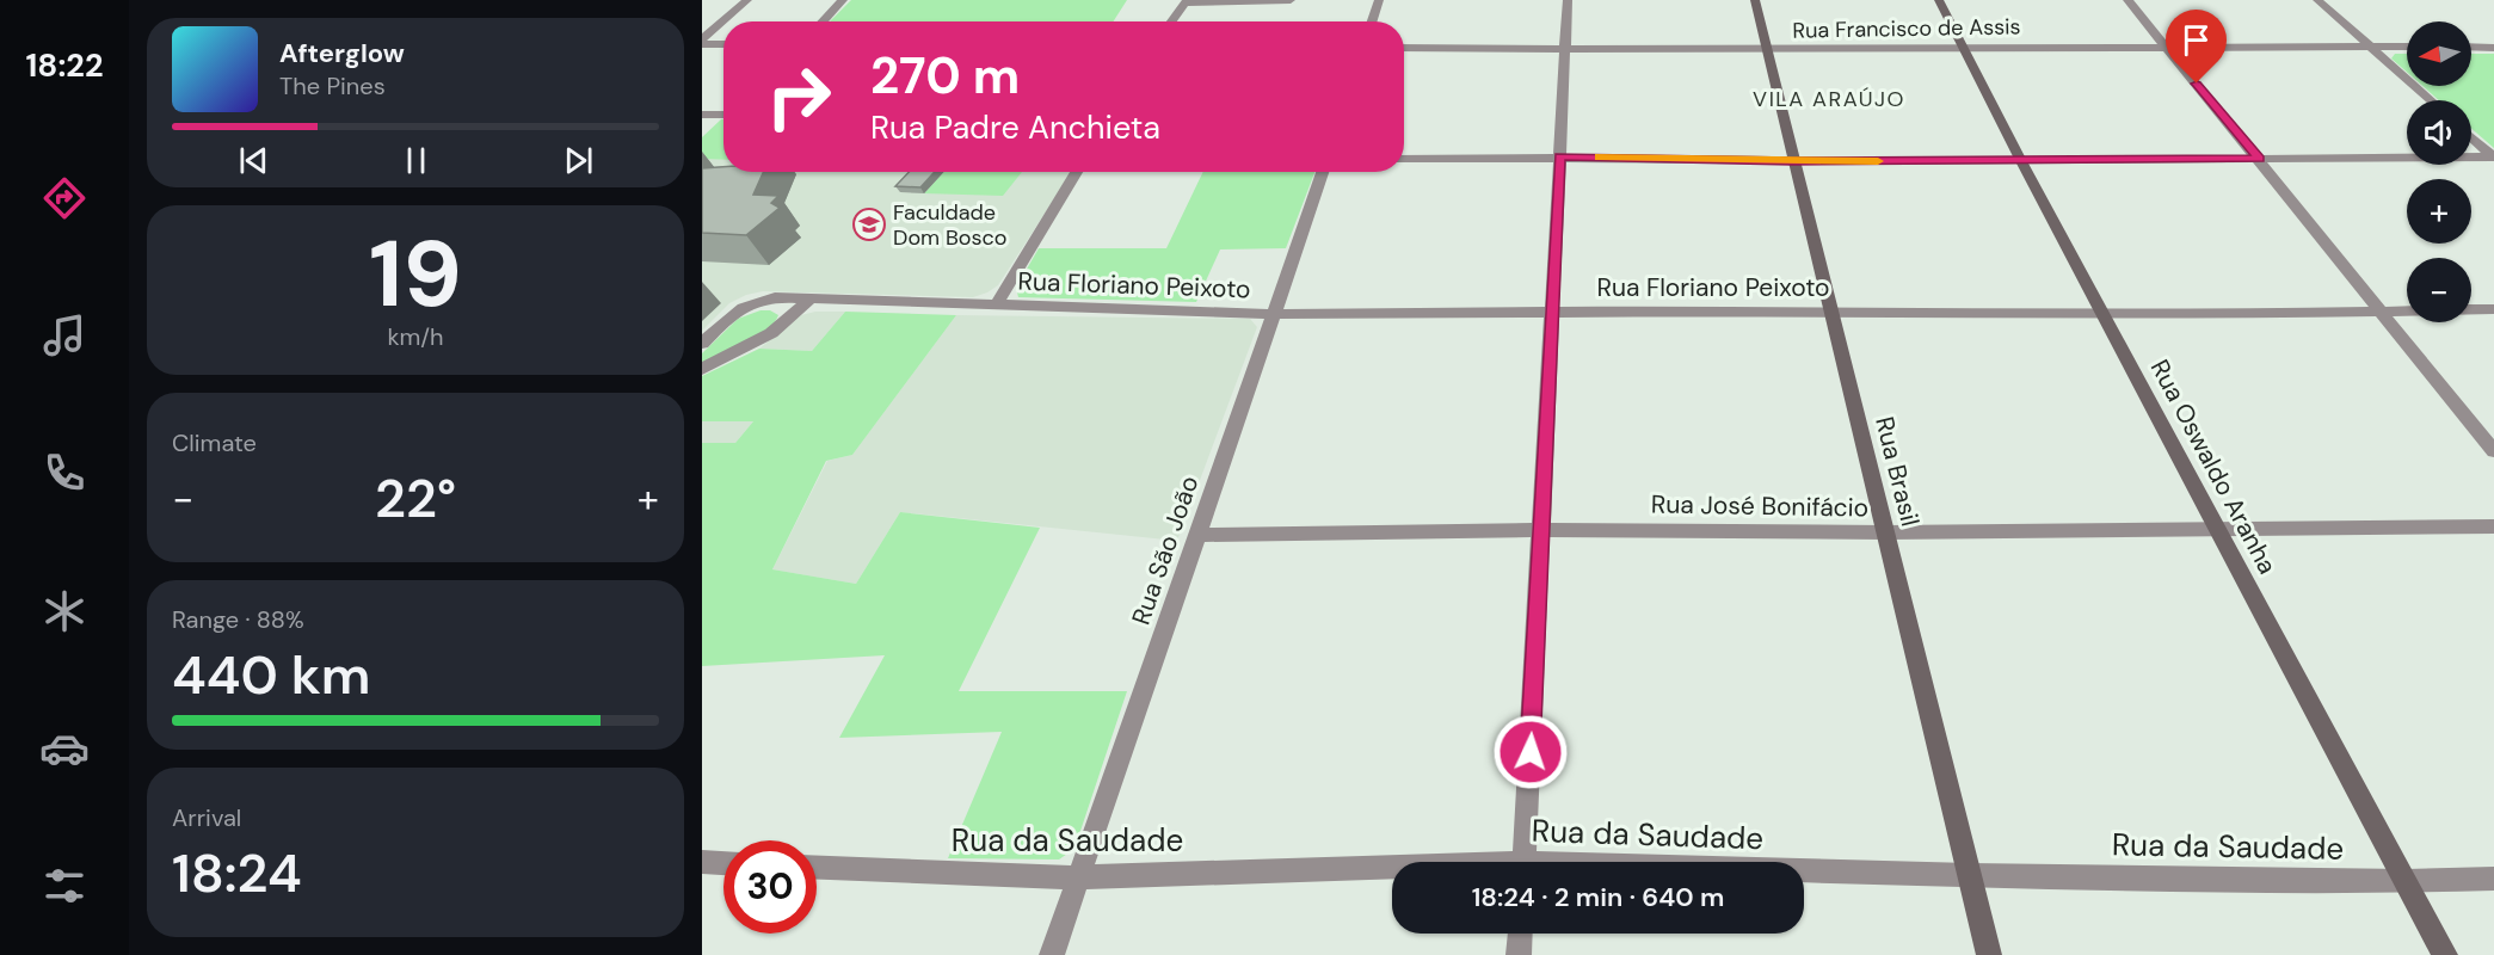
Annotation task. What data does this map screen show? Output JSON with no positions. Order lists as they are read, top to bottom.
{
  "streets": {
    "street": [
      "Rua Francisco de Assis",
      "Rua Floriano Peixoto",
      "Rua Oswaldo Aranha",
      "Rua Brasil",
      "Rua José Bonifácio",
      "Rua São João",
      "Rua da Saudade"
    ]
  },
  "crossings": [
    ["Rua Francisco de Assis", "Rua Oswaldo Aranha"],
    ["Rua Francisco de Assis", "Rua Brasil"],
    ["Rua Floriano Peixoto", "Rua Oswaldo Aranha"],
    ["Rua Floriano Peixoto", "Rua Brasil"],
    ["Rua Floriano Peixoto", "Rua São João"],
    ["Rua Oswaldo Aranha", "Rua José Bonifácio"],
    ["Rua Oswaldo Aranha", "Rua da Saudade"],
    ["Rua Brasil", "Rua José Bonifácio"],
    ["Rua Brasil", "Rua da Saudade"],
    ["Rua José Bonifácio", "Rua São João"],
    ["Rua São João", "Rua da Saudade"]
  ],
  "districts": ["VILA ARAÚJO"],
  "places": {
    "school or university": ["Faculdade Dom Bosco"]
  },
  "north": "left",
  "page": {
    "tabs": "18:22",
    "map_buttons": ["+", "−"],
    "turn": ["270 m", "Rua Padre Anchieta"],
    "song": ["Afterglow", "The Pines"],
    "tile": [
      ["19", "km/h"],
      "Climate",
      ["Range · 88%", "440 km"],
      ["Arrival", "18:24"]
    ],
    "heat": ["−", "22°", "+"],
    "limit": "30",
    "trip": "18:24 · 2 min · 640 m"
  }
}
